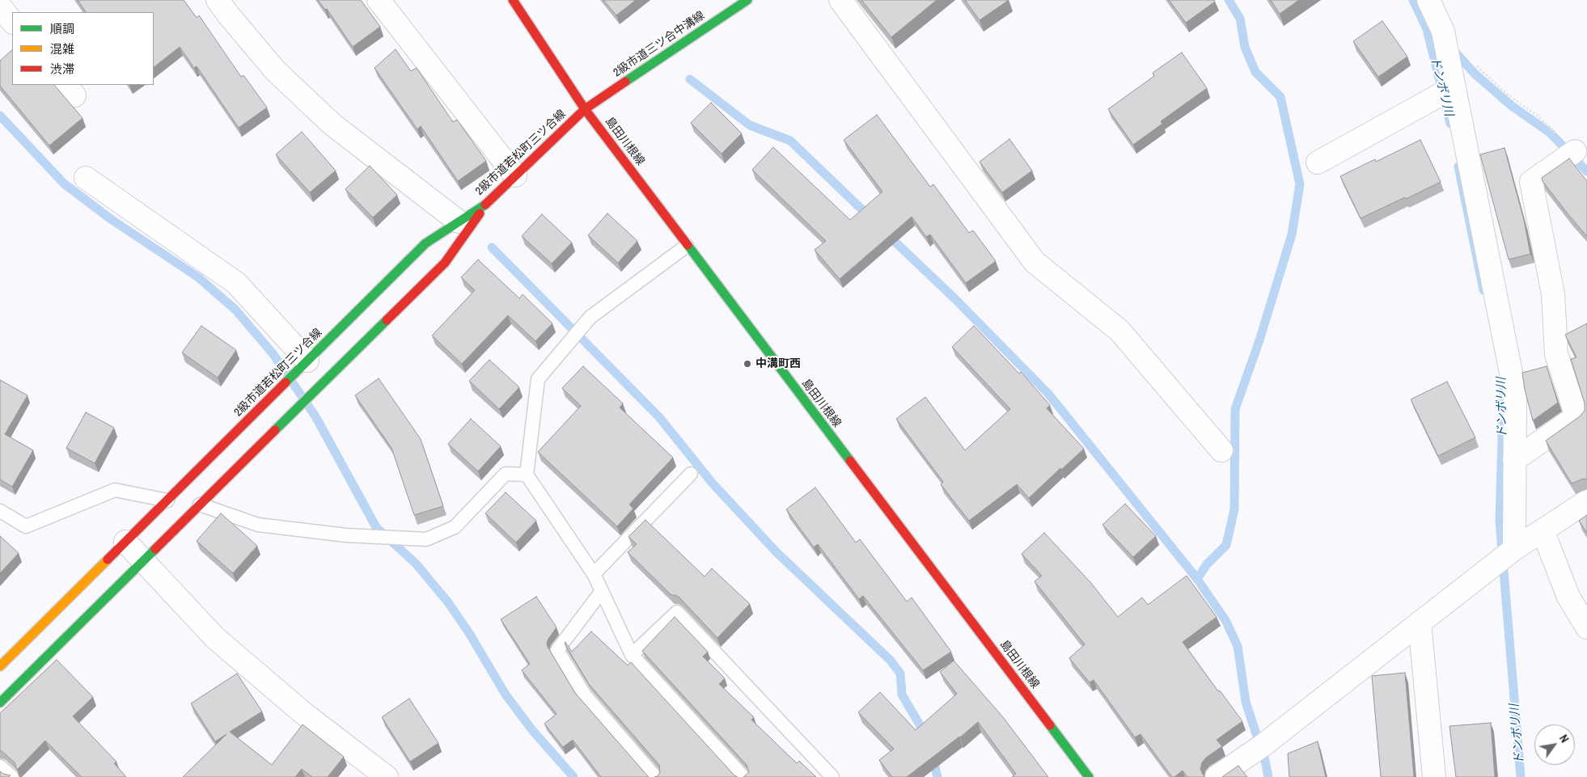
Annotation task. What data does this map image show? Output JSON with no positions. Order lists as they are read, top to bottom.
{
  "streets": {
    "street": ["2級市道三ツ合中溝線", "島田川根線", "2級市道若松町三ツ合線"]
  },
  "crossings": [
    ["2級市道三ツ合中溝線", "島田川根線"],
    ["2級市道三ツ合中溝線", "2級市道若松町三ツ合線"],
    ["島田川根線", "2級市道若松町三ツ合線"]
  ],
  "water": ["ドンボリ川"],
  "places": ["中溝町西"],
  "legend": ["順調", "混雑", "渋滞"],
  "north": "top right"
}
